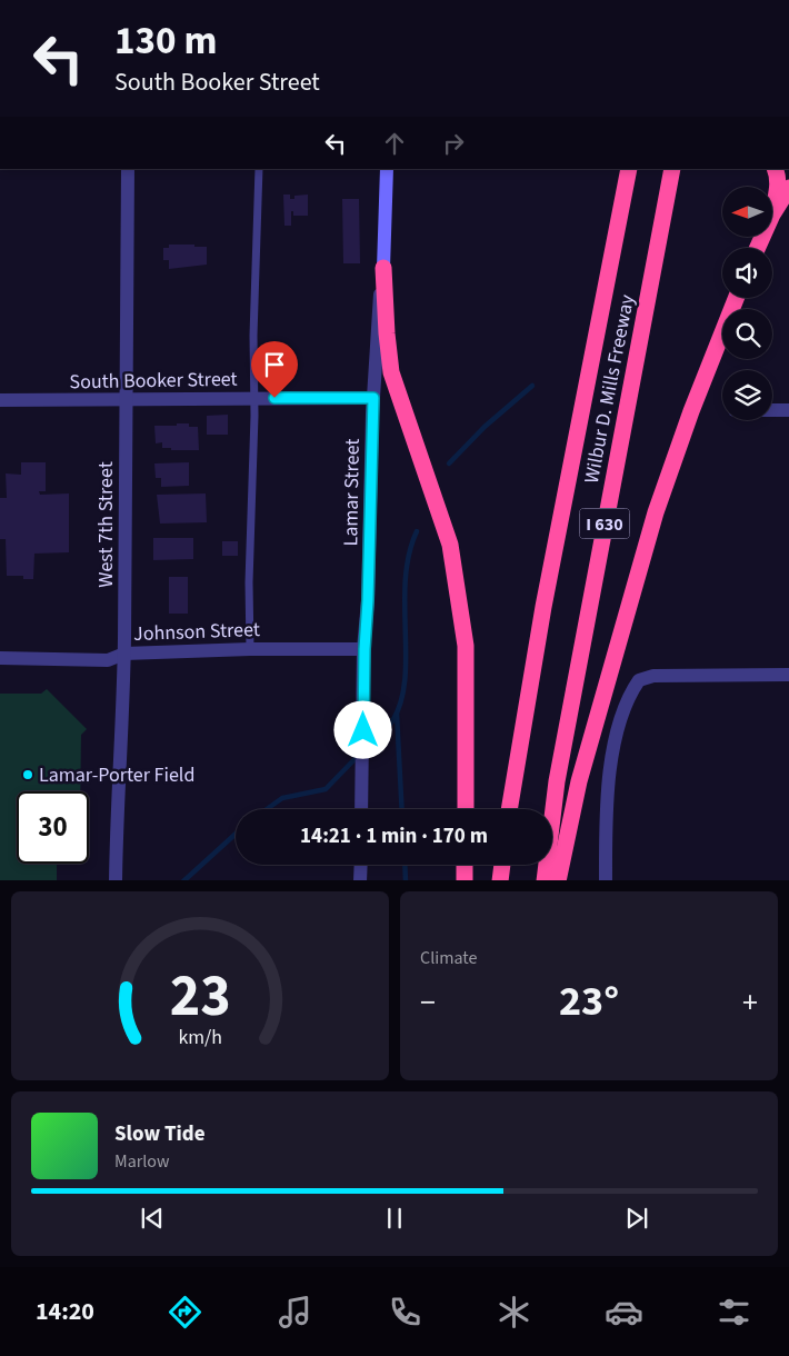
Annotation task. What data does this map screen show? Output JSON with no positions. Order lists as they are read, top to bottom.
{
  "streets": {
    "highway": ["Wilbur D. Mills Freeway", "I 630"],
    "main road": ["Lamar Street"],
    "street": ["South Booker Street", "West 7th Street", "Johnson Street"]
  },
  "crossings": [
    ["South Booker Street", "Lamar Street"],
    ["South Booker Street", "West 7th Street"],
    ["Lamar Street", "Johnson Street"],
    ["West 7th Street", "Johnson Street"]
  ],
  "places": ["Lamar-Porter Field"],
  "north": "left",
  "page": {
    "turn": ["130 m", "South Booker Street"],
    "limit": "30",
    "trip": "14:21 · 1 min · 170 m",
    "tile": "Climate",
    "heat": ["−", "23°", "+"],
    "song": ["Slow Tide", "Marlow"],
    "tabs": "14:20",
    "gauge": ["23", "km/h"]
  }
}
